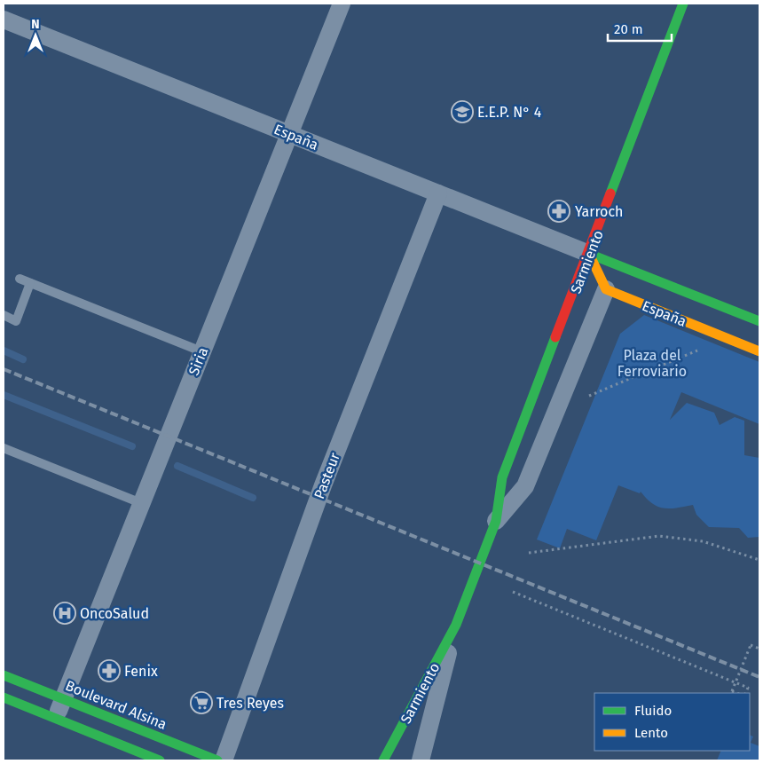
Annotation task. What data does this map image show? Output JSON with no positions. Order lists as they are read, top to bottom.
{
  "streets": {
    "street": [
      "España",
      "Sarmiento",
      "Siria",
      "Pasteur",
      "Boulevard Alsina"
    ]
  },
  "crossings": [
    ["España", "Sarmiento"],
    ["España", "Siria"],
    ["España", "Pasteur"],
    ["Siria", "Boulevard Alsina"]
  ],
  "parks": ["Plaza del Ferroviario"],
  "places": {
    "school or university": ["E.E.P. N° 4"],
    "pharmacy": ["Yarroch", "Fenix"],
    "hospital": ["OncoSalud"],
    "supermarket": ["Tres Reyes"]
  },
  "legend": ["Fluido", "Lento"],
  "scale_bar": "20 m",
  "north": "top"
}
